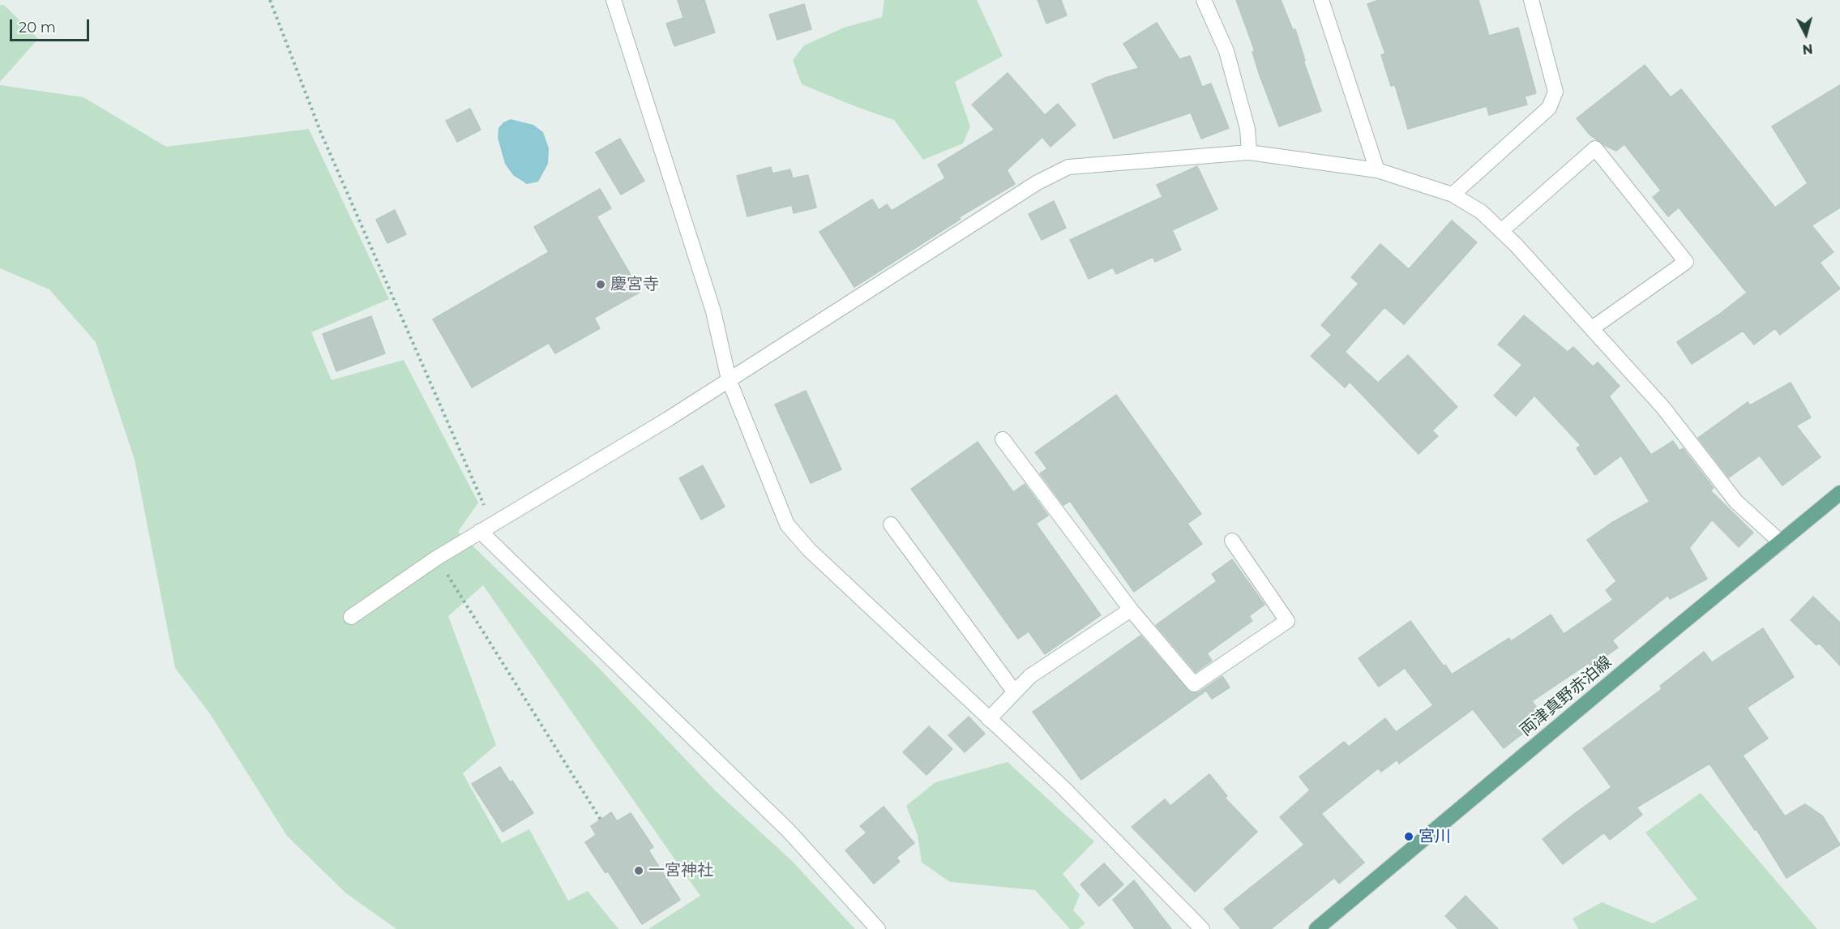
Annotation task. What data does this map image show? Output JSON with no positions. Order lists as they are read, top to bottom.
{
  "streets": {
    "main road": ["両津真野赤泊線"]
  },
  "places": ["慶宮寺", "宮川", "一宮神社"],
  "scale_bar": "20 m",
  "north": "bottom"
}
